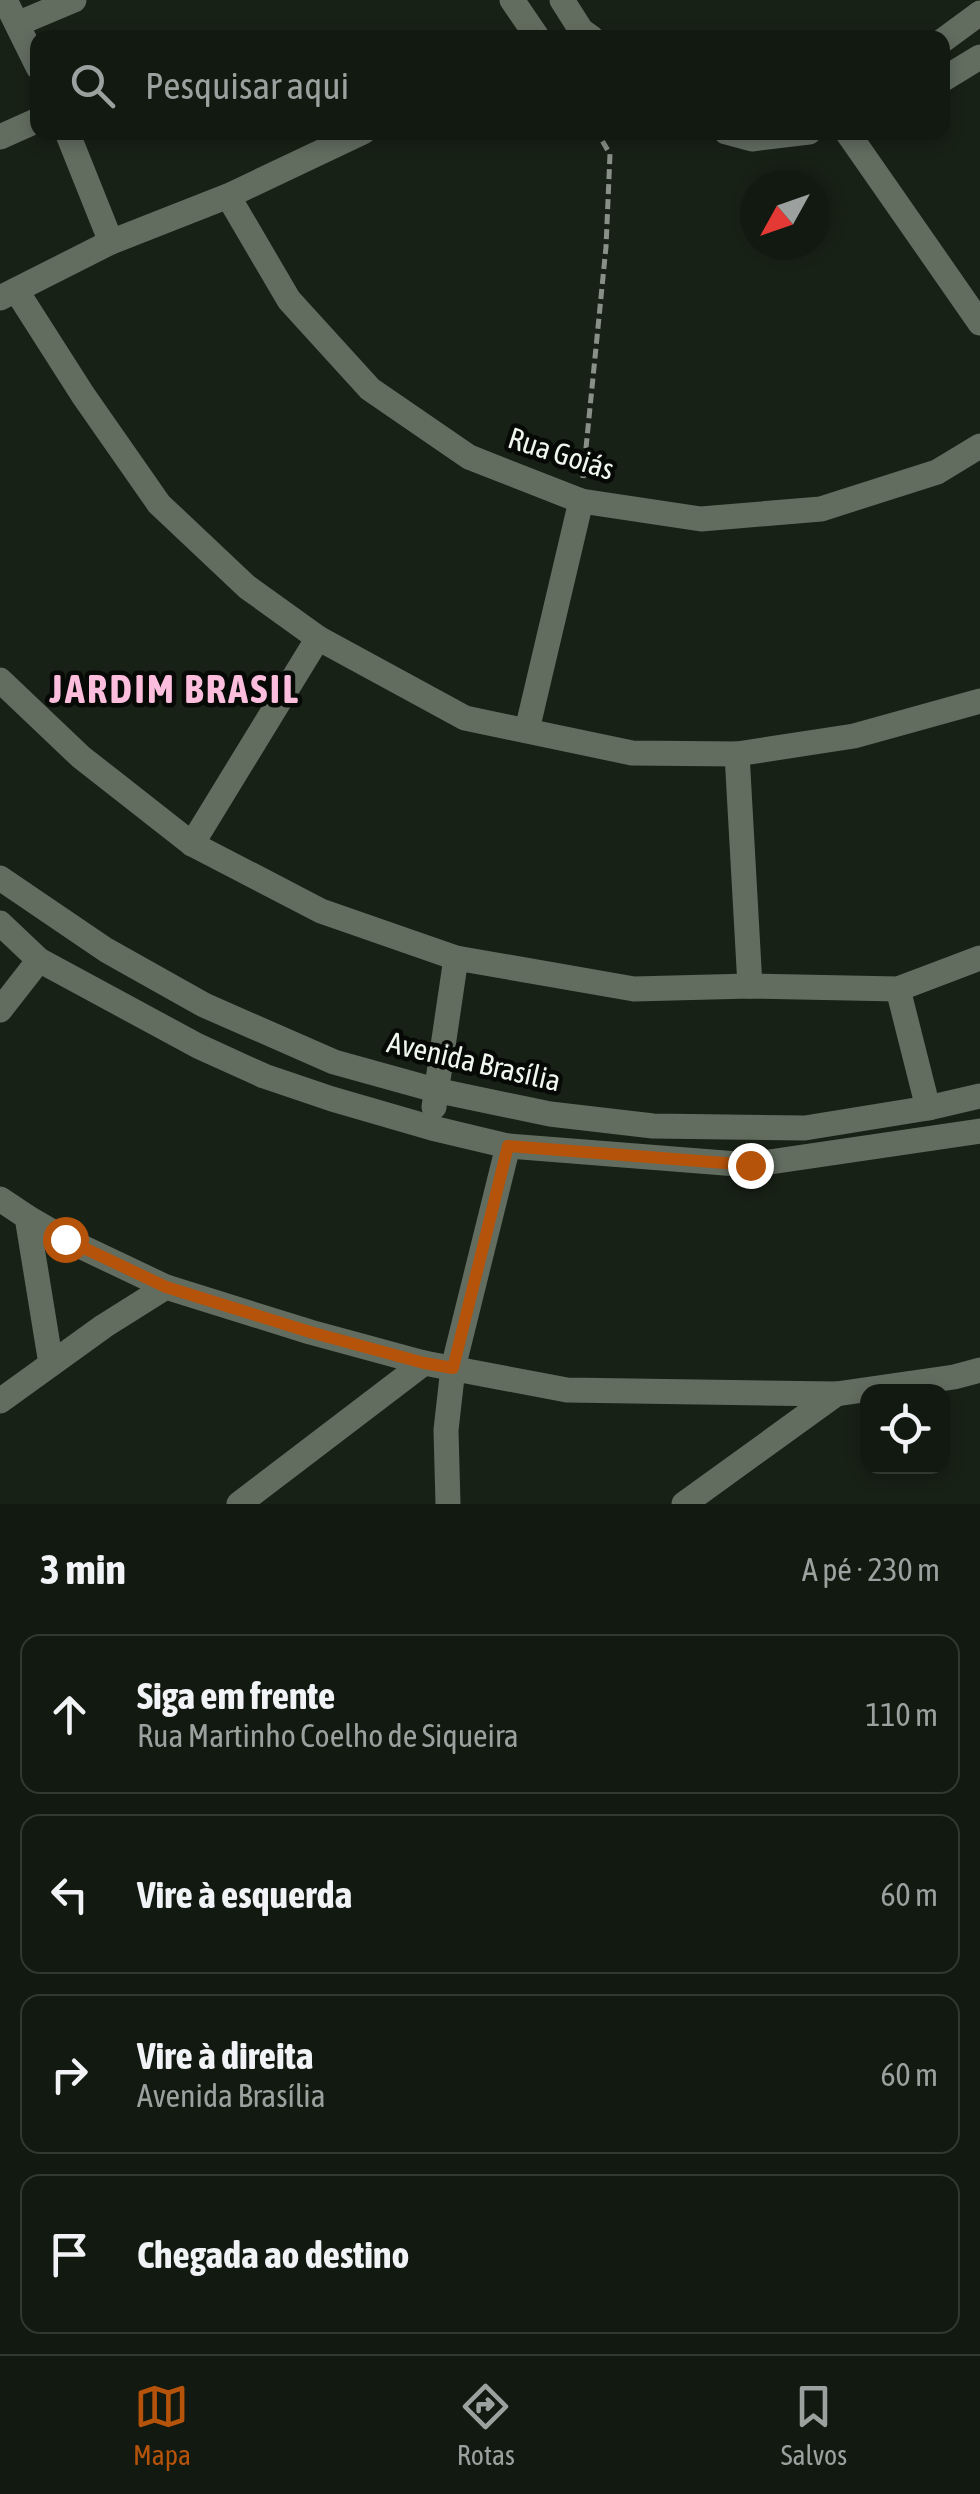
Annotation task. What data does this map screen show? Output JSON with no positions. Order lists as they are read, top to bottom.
{
  "streets": {
    "street": ["Rua Goiás", "Avenida Brasília"]
  },
  "districts": ["JARDIM BRASIL"],
  "north": "bottom left",
  "page": {
    "search": "Pesquisar aqui",
    "heading": ["3 min", "A pé · 230 m"],
    "list": [
      ["Siga em frente", "Rua Martinho Coelho de Siqueira", "110 m"],
      ["Vire à esquerda", "60 m"],
      ["Vire à direita", "Avenida Brasília", "60 m"],
      "Chegada ao destino"
    ],
    "nav": ["Mapa", "Rotas", "Salvos"]
  }
}
